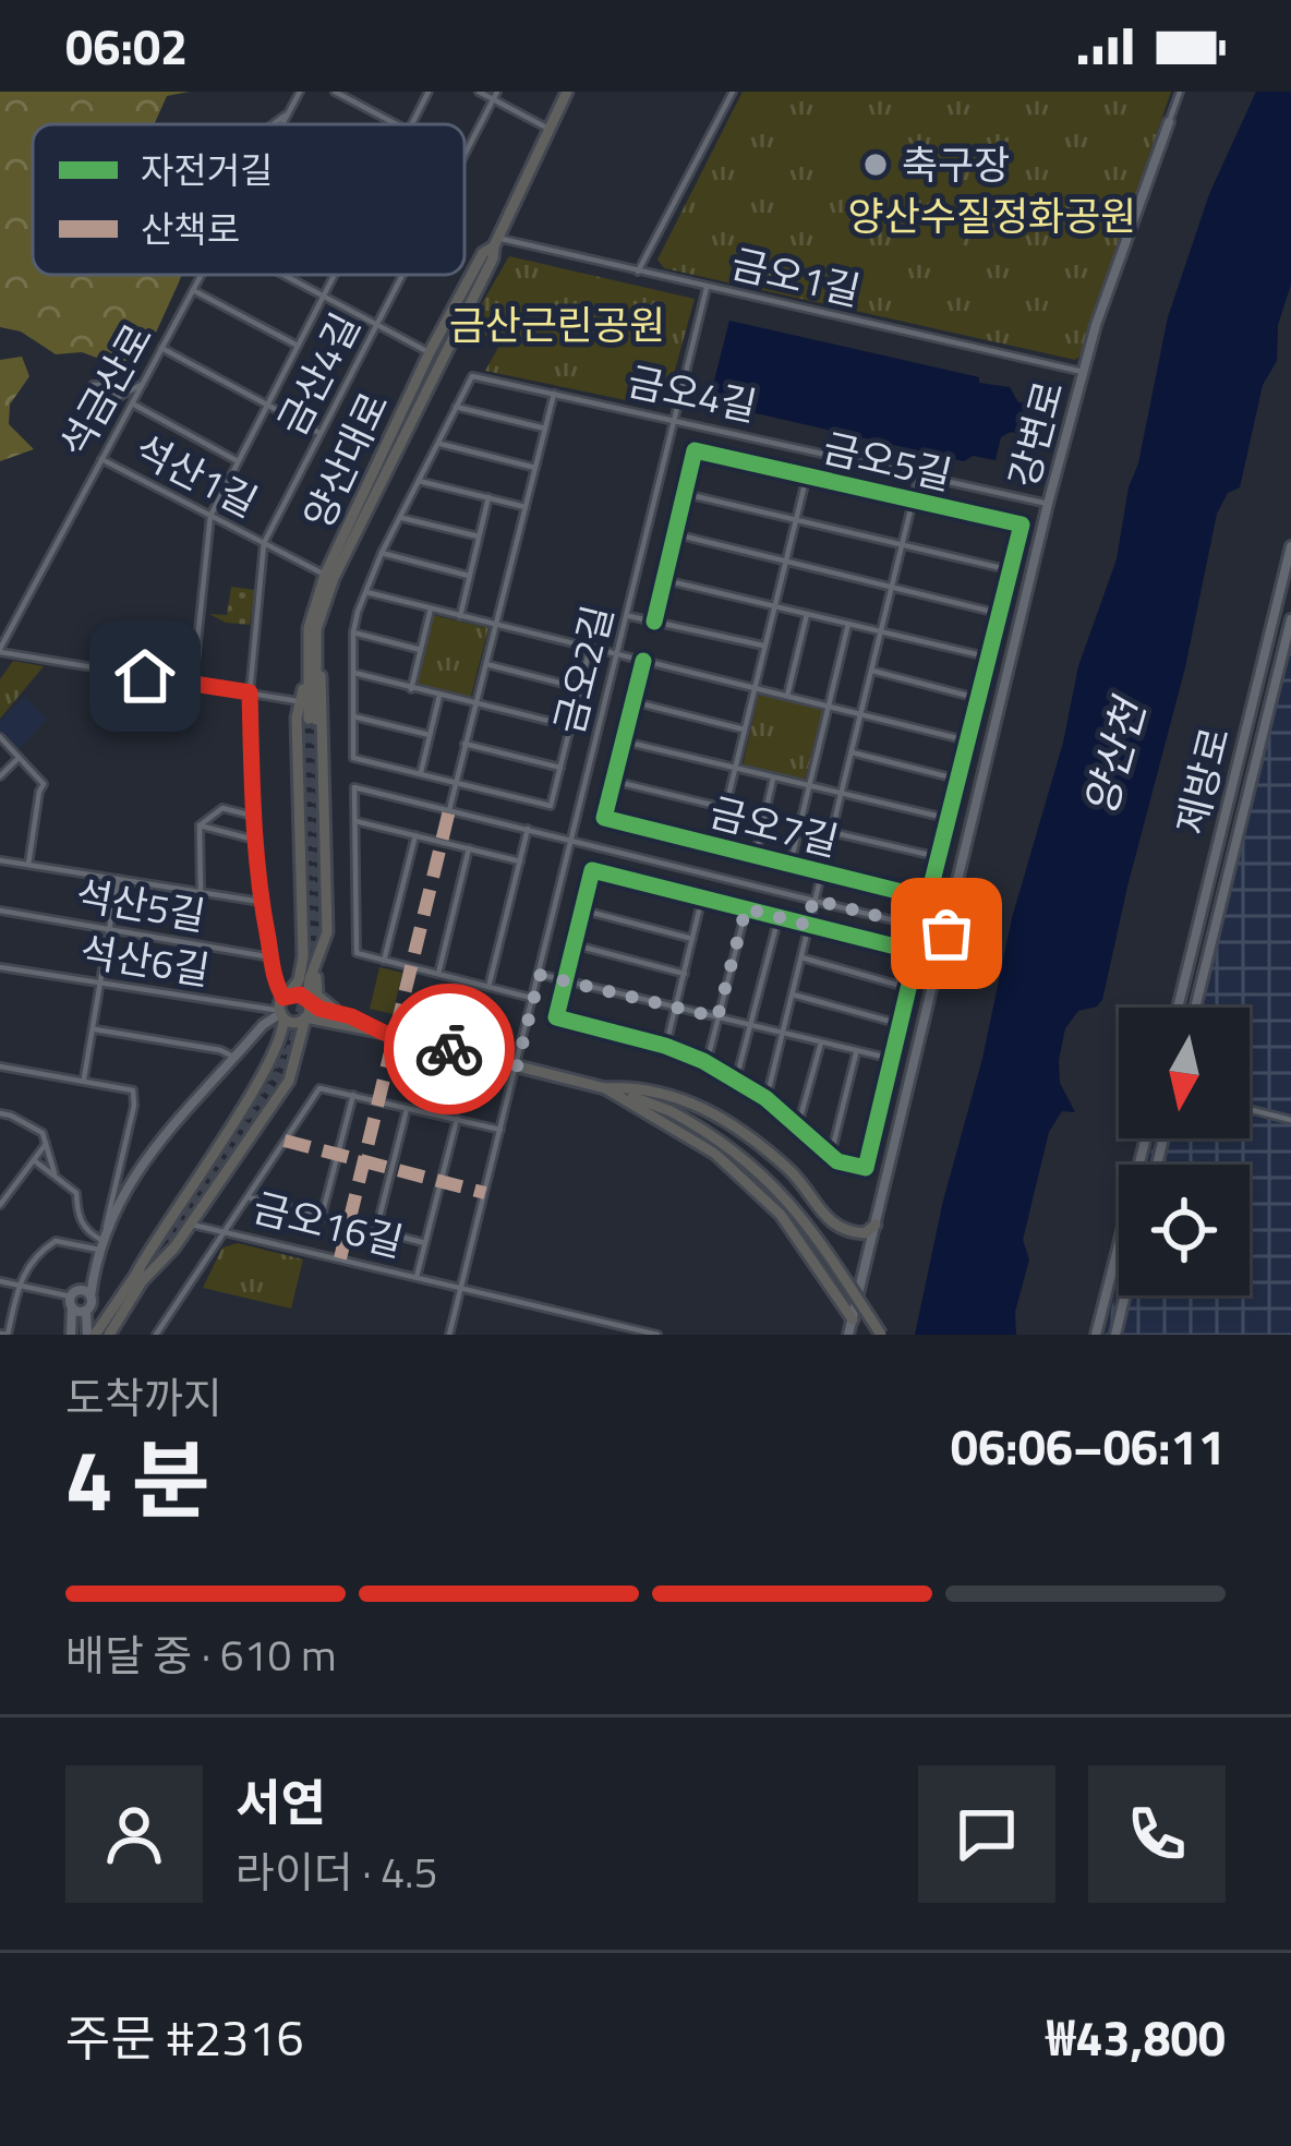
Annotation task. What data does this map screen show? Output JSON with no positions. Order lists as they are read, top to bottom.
{
  "streets": {
    "main road": ["양산대로"],
    "street": [
      "금오1길",
      "금산4길",
      "석금산로",
      "금오4길",
      "강변로",
      "금오5길",
      "석산1길",
      "금오2길",
      "제방로",
      "금오7길",
      "석산5길",
      "석산6길",
      "금오16길"
    ]
  },
  "crossings": [
    ["금오1길", "강변로"],
    ["금오1길", "양산대로"],
    ["금오1길", "금오2길"],
    ["금산4길", "석산1길"],
    ["석금산로", "석산1길"],
    ["금오4길", "강변로"],
    ["금오4길", "금오5길"],
    ["금오4길", "금오2길"],
    ["양산대로", "석산1길"],
    ["금오5길", "금오7길"],
    ["금오2길", "금오16길"]
  ],
  "water": ["양산천"],
  "parks": ["양산수질정화공원", "금산근린공원"],
  "places": ["축구장"],
  "legend": ["자전거길", "산책로"],
  "north": "bottom",
  "page": {
    "status": "06:02",
    "heading": ["4 분", "도착까지", "06:06–06:11"],
    "panel": [
      "서연",
      "라이더 · 4.5",
      "주문 #2316",
      "₩43,800"
    ],
    "bar": "배달 중 · 610 m"
  }
}
